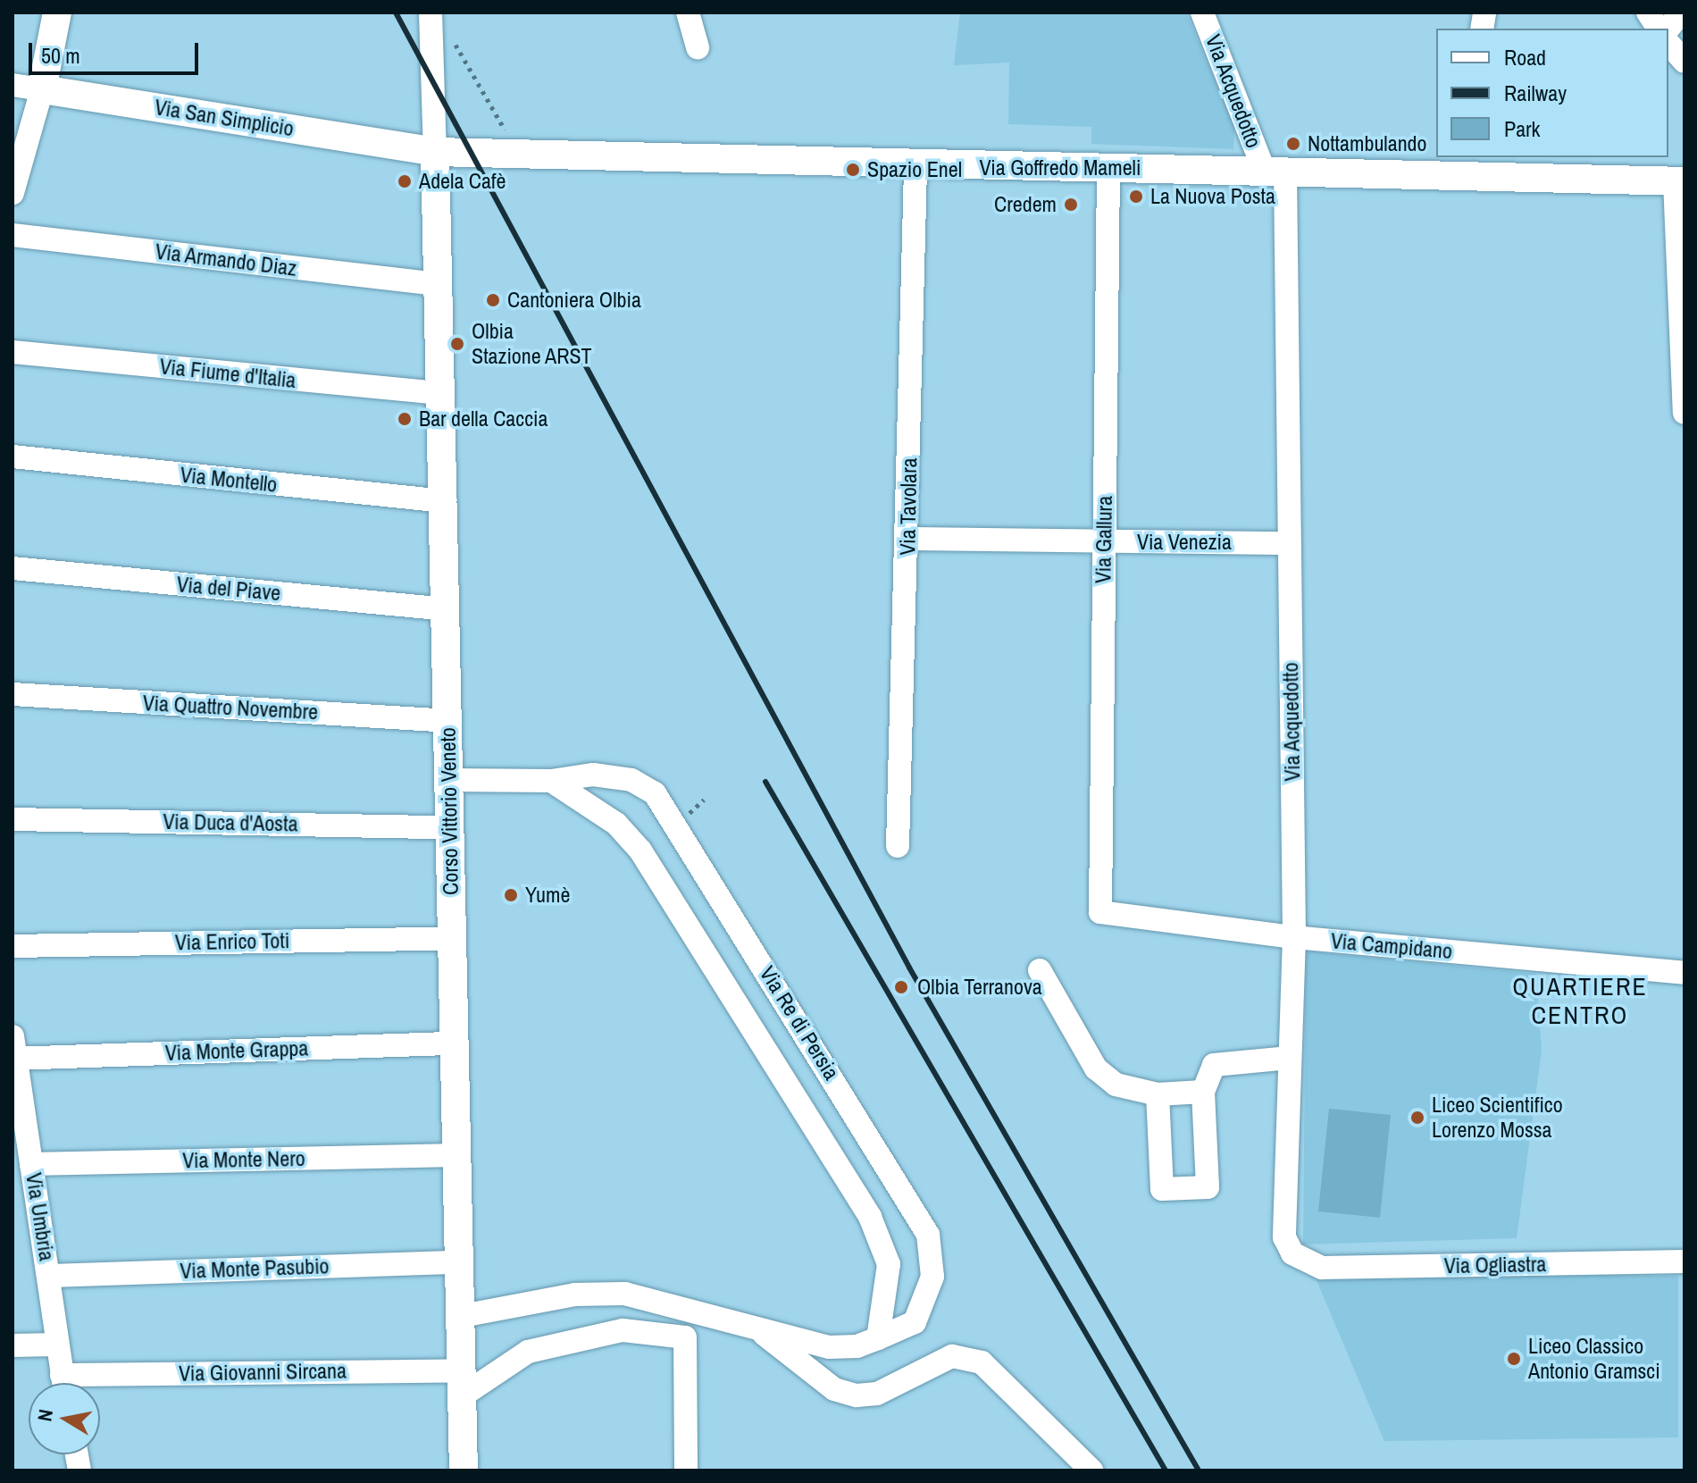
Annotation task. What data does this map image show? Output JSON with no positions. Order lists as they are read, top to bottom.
{
  "streets": {
    "main road": ["Via San Simplicio", "Via Goffredo Mameli", "Corso Vittorio Veneto"],
    "street": [
      "Via Acquedotto",
      "Via Armando Diaz",
      "Via Fiume d'Italia",
      "Via Montello",
      "Via Tavolara",
      "Via Gallura",
      "Via Venezia",
      "Via del Piave",
      "Via Quattro Novembre",
      "Via Duca d'Aosta",
      "Via Enrico Toti",
      "Via Campidano",
      "Via Re di Persia",
      "Via Monte Grappa",
      "Via Monte Nero",
      "Via Umbria",
      "Via Ogliastra",
      "Via Monte Pasubio",
      "Via Giovanni Sircana"
    ]
  },
  "crossings": [
    ["Via Acquedotto", "Via Goffredo Mameli"],
    ["Via Acquedotto", "Via Venezia"],
    ["Via Acquedotto", "Via Campidano"],
    ["Via Acquedotto", "Via Ogliastra"],
    ["Via San Simplicio", "Via Goffredo Mameli"],
    ["Via San Simplicio", "Corso Vittorio Veneto"],
    ["Via Goffredo Mameli", "Via Tavolara"],
    ["Via Goffredo Mameli", "Via Gallura"],
    ["Via Goffredo Mameli", "Corso Vittorio Veneto"],
    ["Via Armando Diaz", "Corso Vittorio Veneto"],
    ["Via Fiume d'Italia", "Corso Vittorio Veneto"],
    ["Via Montello", "Corso Vittorio Veneto"],
    ["Via Tavolara", "Via Venezia"],
    ["Via Gallura", "Via Venezia"],
    ["Via Gallura", "Via Campidano"],
    ["Via del Piave", "Corso Vittorio Veneto"],
    ["Via Quattro Novembre", "Corso Vittorio Veneto"],
    ["Corso Vittorio Veneto", "Via Duca d'Aosta"],
    ["Corso Vittorio Veneto", "Via Enrico Toti"],
    ["Corso Vittorio Veneto", "Via Re di Persia"],
    ["Corso Vittorio Veneto", "Via Monte Grappa"],
    ["Corso Vittorio Veneto", "Via Monte Nero"],
    ["Corso Vittorio Veneto", "Via Monte Pasubio"],
    ["Corso Vittorio Veneto", "Via Giovanni Sircana"],
    ["Via Monte Grappa", "Via Umbria"],
    ["Via Monte Nero", "Via Umbria"],
    ["Via Umbria", "Via Monte Pasubio"]
  ],
  "districts": ["QUARTIERE CENTRO"],
  "places": [
    "Nottambulando",
    "Spazio Enel",
    "Adela Cafè",
    "La Nuova Posta",
    "Credem",
    "Cantoniera Olbia",
    "Olbia Stazione ARST",
    "Bar della Caccia",
    "Yumè",
    "Olbia Terranova",
    "Liceo Scientifico Lorenzo Mossa",
    "Liceo Classico Antonio Gramsci"
  ],
  "legend": ["Road", "Railway", "Park"],
  "scale_bar": "50 m",
  "north": "left"
}
